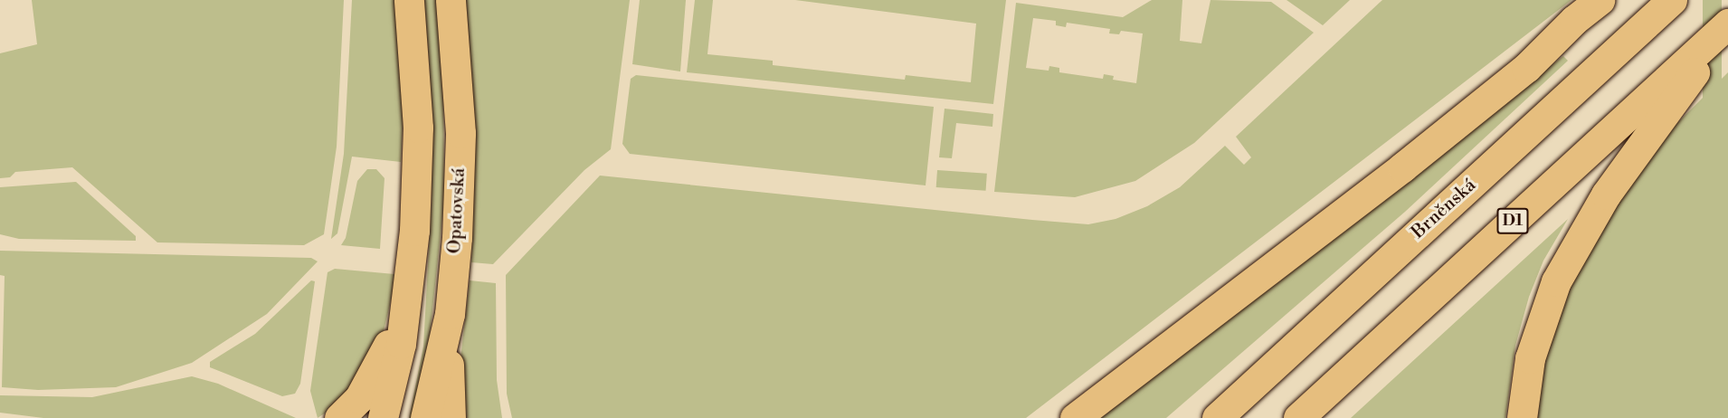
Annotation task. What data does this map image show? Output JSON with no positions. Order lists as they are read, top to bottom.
{
  "streets": {
    "main road": ["Brněnská", "Opatovská", "D1"]
  }
}
